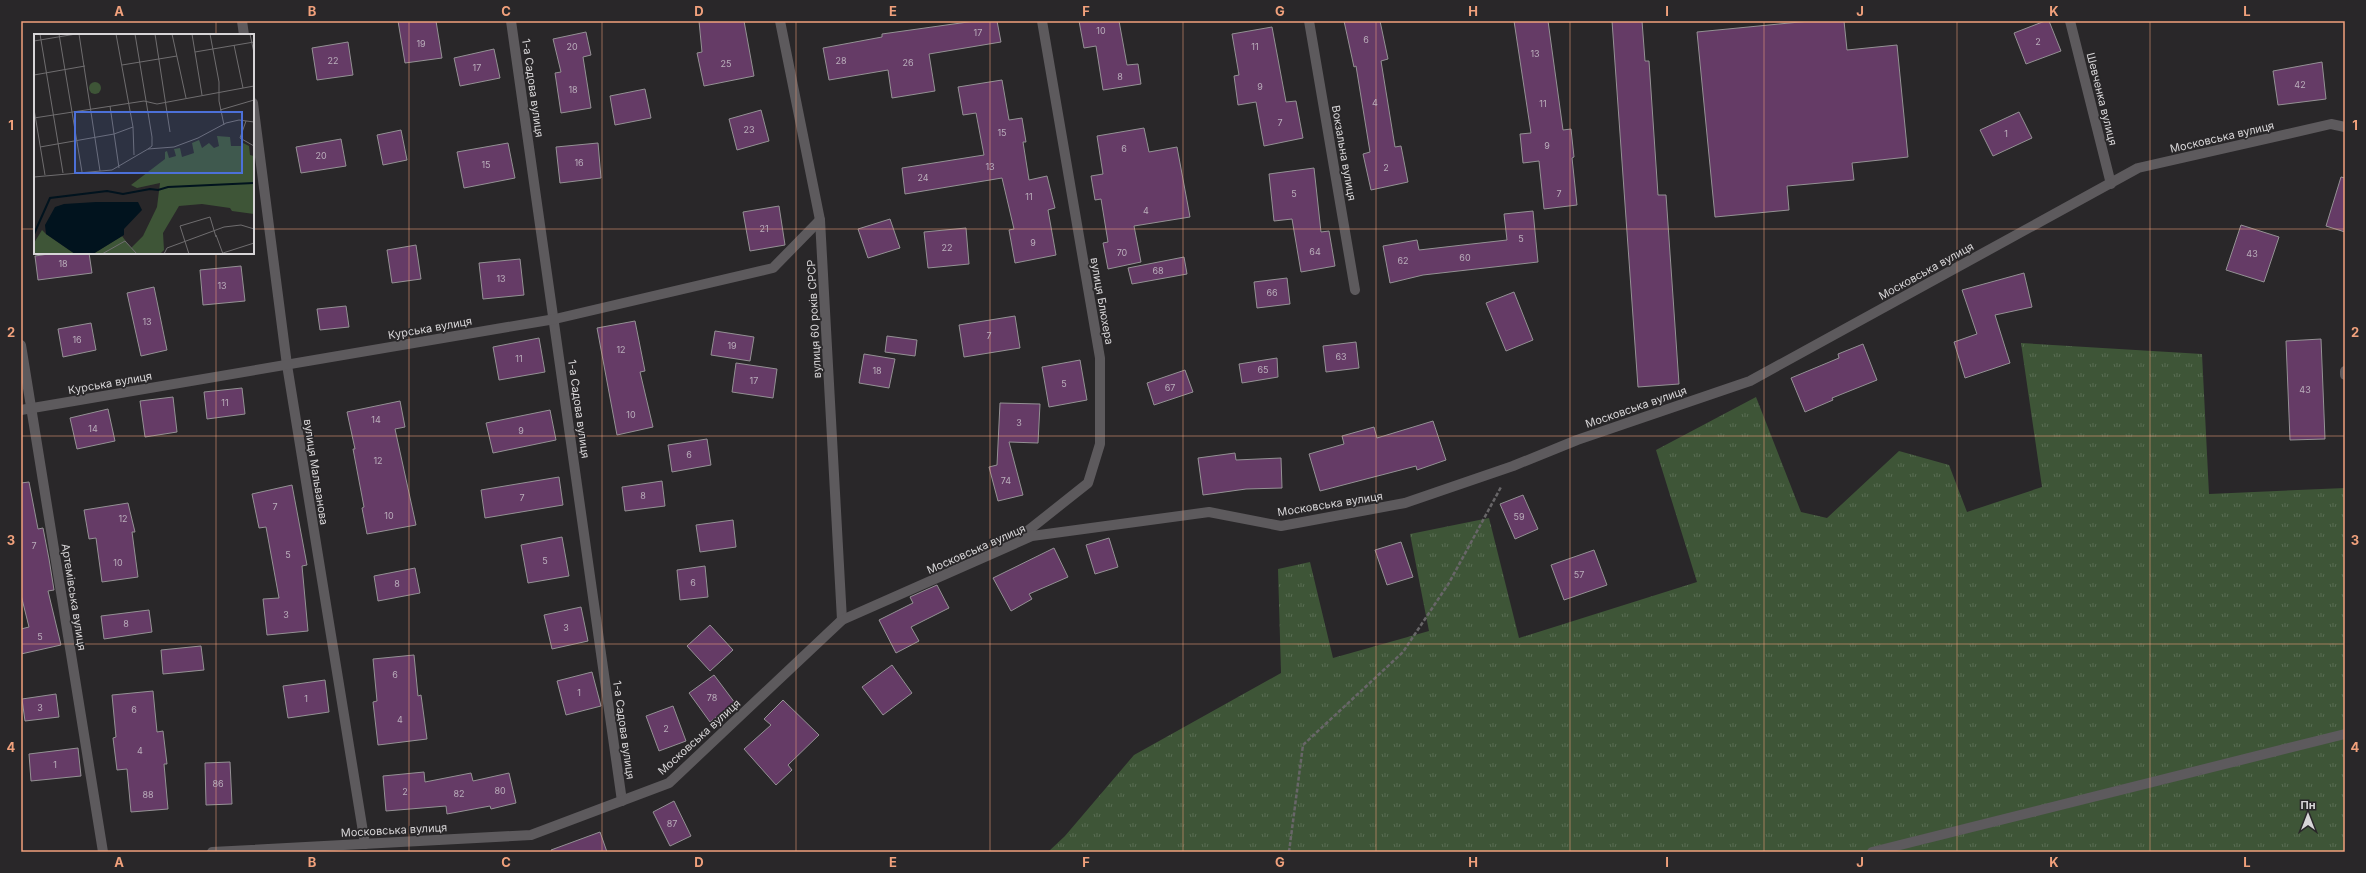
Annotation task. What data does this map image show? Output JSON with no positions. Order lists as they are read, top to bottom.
{
  "streets": {
    "street": [
      "1-а Садова вулиця",
      "Шевченка вулиця",
      "Московська вулиця",
      "Вокзальна вулиця",
      "вулиця Блюхера",
      "вулиця 60 років СРСР",
      "Курська вулиця",
      "вулиця Мальванова",
      "Артемівська вулиця"
    ]
  },
  "crossings": [
    ["1-а Садова вулиця", "Московська вулиця"],
    ["1-а Садова вулиця", "Курська вулиця"],
    ["Шевченка вулиця", "Московська вулиця"],
    ["Московська вулиця", "вулиця Блюхера"],
    ["Московська вулиця", "вулиця 60 років СРСР"],
    ["Московська вулиця", "вулиця Мальванова"],
    ["вулиця 60 років СРСР", "Курська вулиця"],
    ["Курська вулиця", "вулиця Мальванова"],
    ["Курська вулиця", "Артемівська вулиця"]
  ],
  "house_numbers": [
    "10",
    "17",
    "6",
    "2",
    "19",
    "20",
    "11",
    "13",
    "22",
    "28",
    "26",
    "25",
    "17",
    "8",
    "42",
    "9",
    "18",
    "4",
    "11",
    "7",
    "23",
    "15",
    "1",
    "9",
    "6",
    "20",
    "16",
    "15",
    "13",
    "2",
    "24",
    "5",
    "7",
    "11",
    "4",
    "21",
    "5",
    "9",
    "22",
    "64",
    "70",
    "43",
    "60",
    "62",
    "18",
    "68",
    "13",
    "13",
    "66",
    "13",
    "7",
    "16",
    "19",
    "12",
    "63",
    "11",
    "65",
    "18",
    "17",
    "5",
    "67",
    "43",
    "11",
    "10",
    "14",
    "3",
    "14",
    "9",
    "6",
    "12",
    "74",
    "8",
    "7",
    "7",
    "10",
    "59",
    "12",
    "7",
    "5",
    "5",
    "10",
    "57",
    "6",
    "8",
    "3",
    "8",
    "3",
    "5",
    "6",
    "1",
    "78",
    "1",
    "3",
    "6",
    "4",
    "2",
    "4",
    "1",
    "86",
    "80",
    "2",
    "82",
    "88",
    "87"
  ],
  "north": "top",
  "grid": {
    "columns": [
      "A",
      "B",
      "C",
      "D",
      "E",
      "F",
      "G",
      "H",
      "I",
      "J",
      "K",
      "L"
    ],
    "rows": [
      "1",
      "2",
      "3",
      "4"
    ]
  }
}
